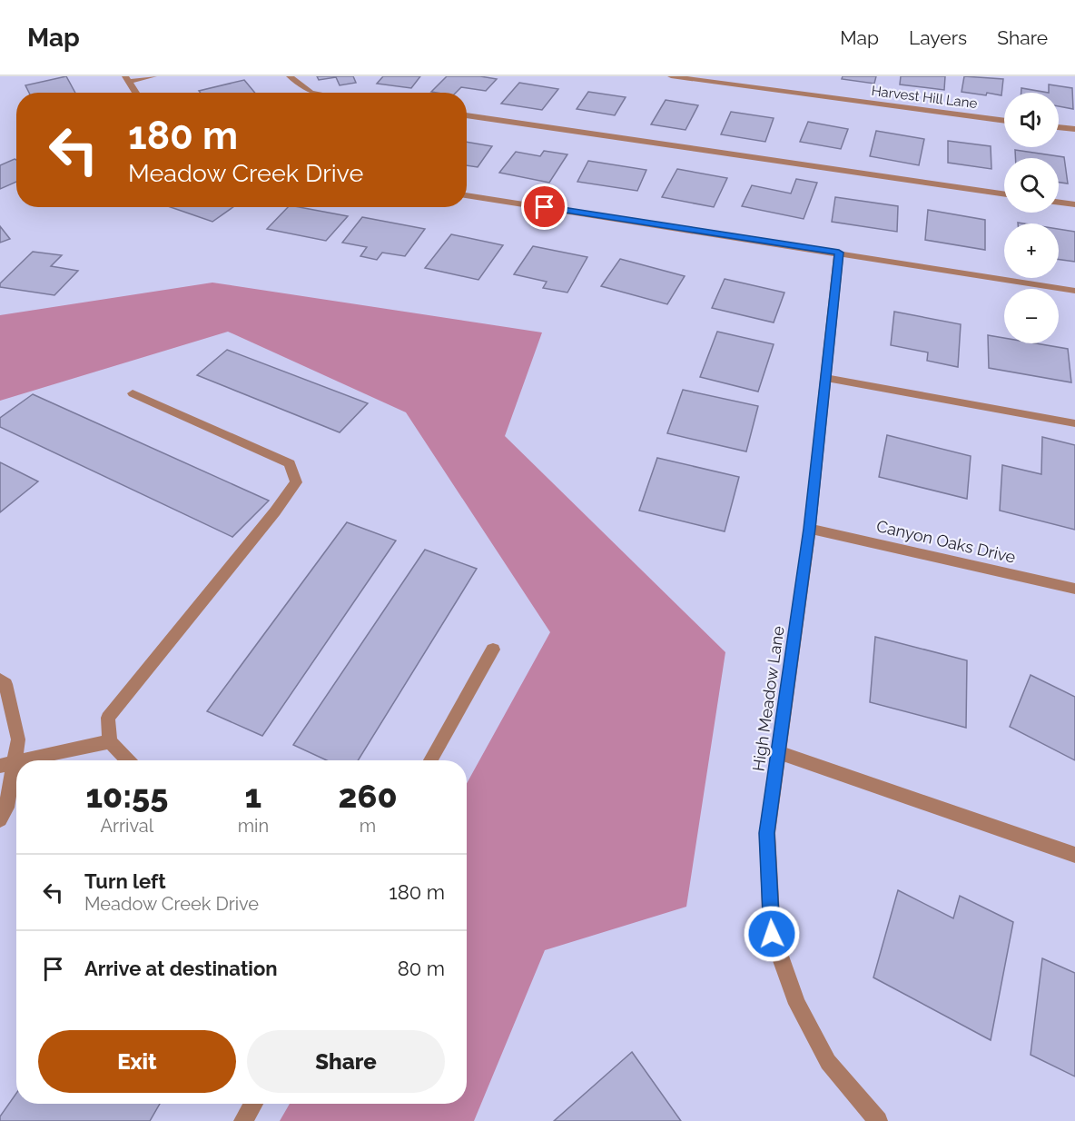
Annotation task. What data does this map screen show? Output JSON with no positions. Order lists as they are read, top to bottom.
{
  "streets": {
    "street": ["Harvest Hill Lane", "Canyon Oaks Drive", "High Meadow Lane"]
  },
  "crossings": [
    ["Canyon Oaks Drive", "High Meadow Lane"]
  ],
  "page": {
    "header": "Map",
    "nav": ["Map", "Layers", "Share"],
    "map_buttons": ["+", "−"],
    "turn": ["180 m", "Meadow Creek Drive"],
    "eta": [
      "10:55",
      "Arrival",
      "1",
      "min",
      "260",
      "m"
    ],
    "list": [
      {
        "name": "Turn left",
        "note": "Meadow Creek Drive",
        "value": "180 m"
      },
      {
        "name": "Arrive at destination",
        "value": "80 m"
      }
    ],
    "buttons": ["Exit", "Share"]
  }
}
